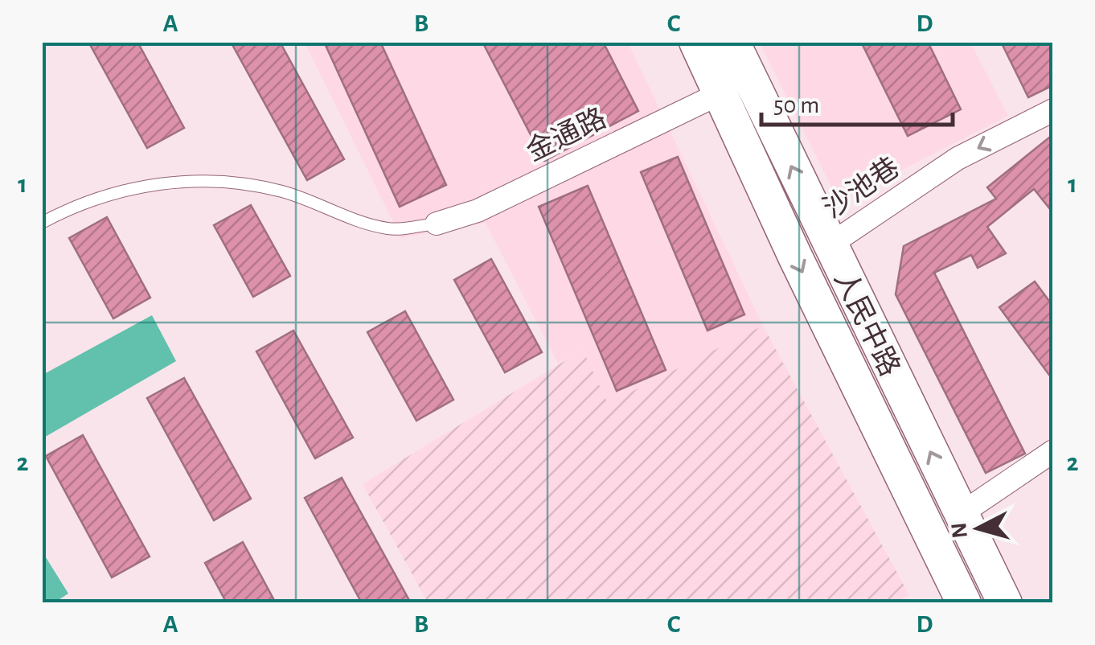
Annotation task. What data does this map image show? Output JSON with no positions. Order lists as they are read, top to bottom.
{
  "streets": {
    "main road": ["人民中路"],
    "street": ["金通路", "沙池巷"]
  },
  "crossings": [
    ["金通路", "人民中路"],
    ["沙池巷", "人民中路"]
  ],
  "one_way": ["沙池巷"],
  "scale_bar": "50 m",
  "north": "left",
  "grid": {
    "columns": [
      "A",
      "B",
      "C",
      "D"
    ],
    "rows": ["1", "2"]
  }
}
